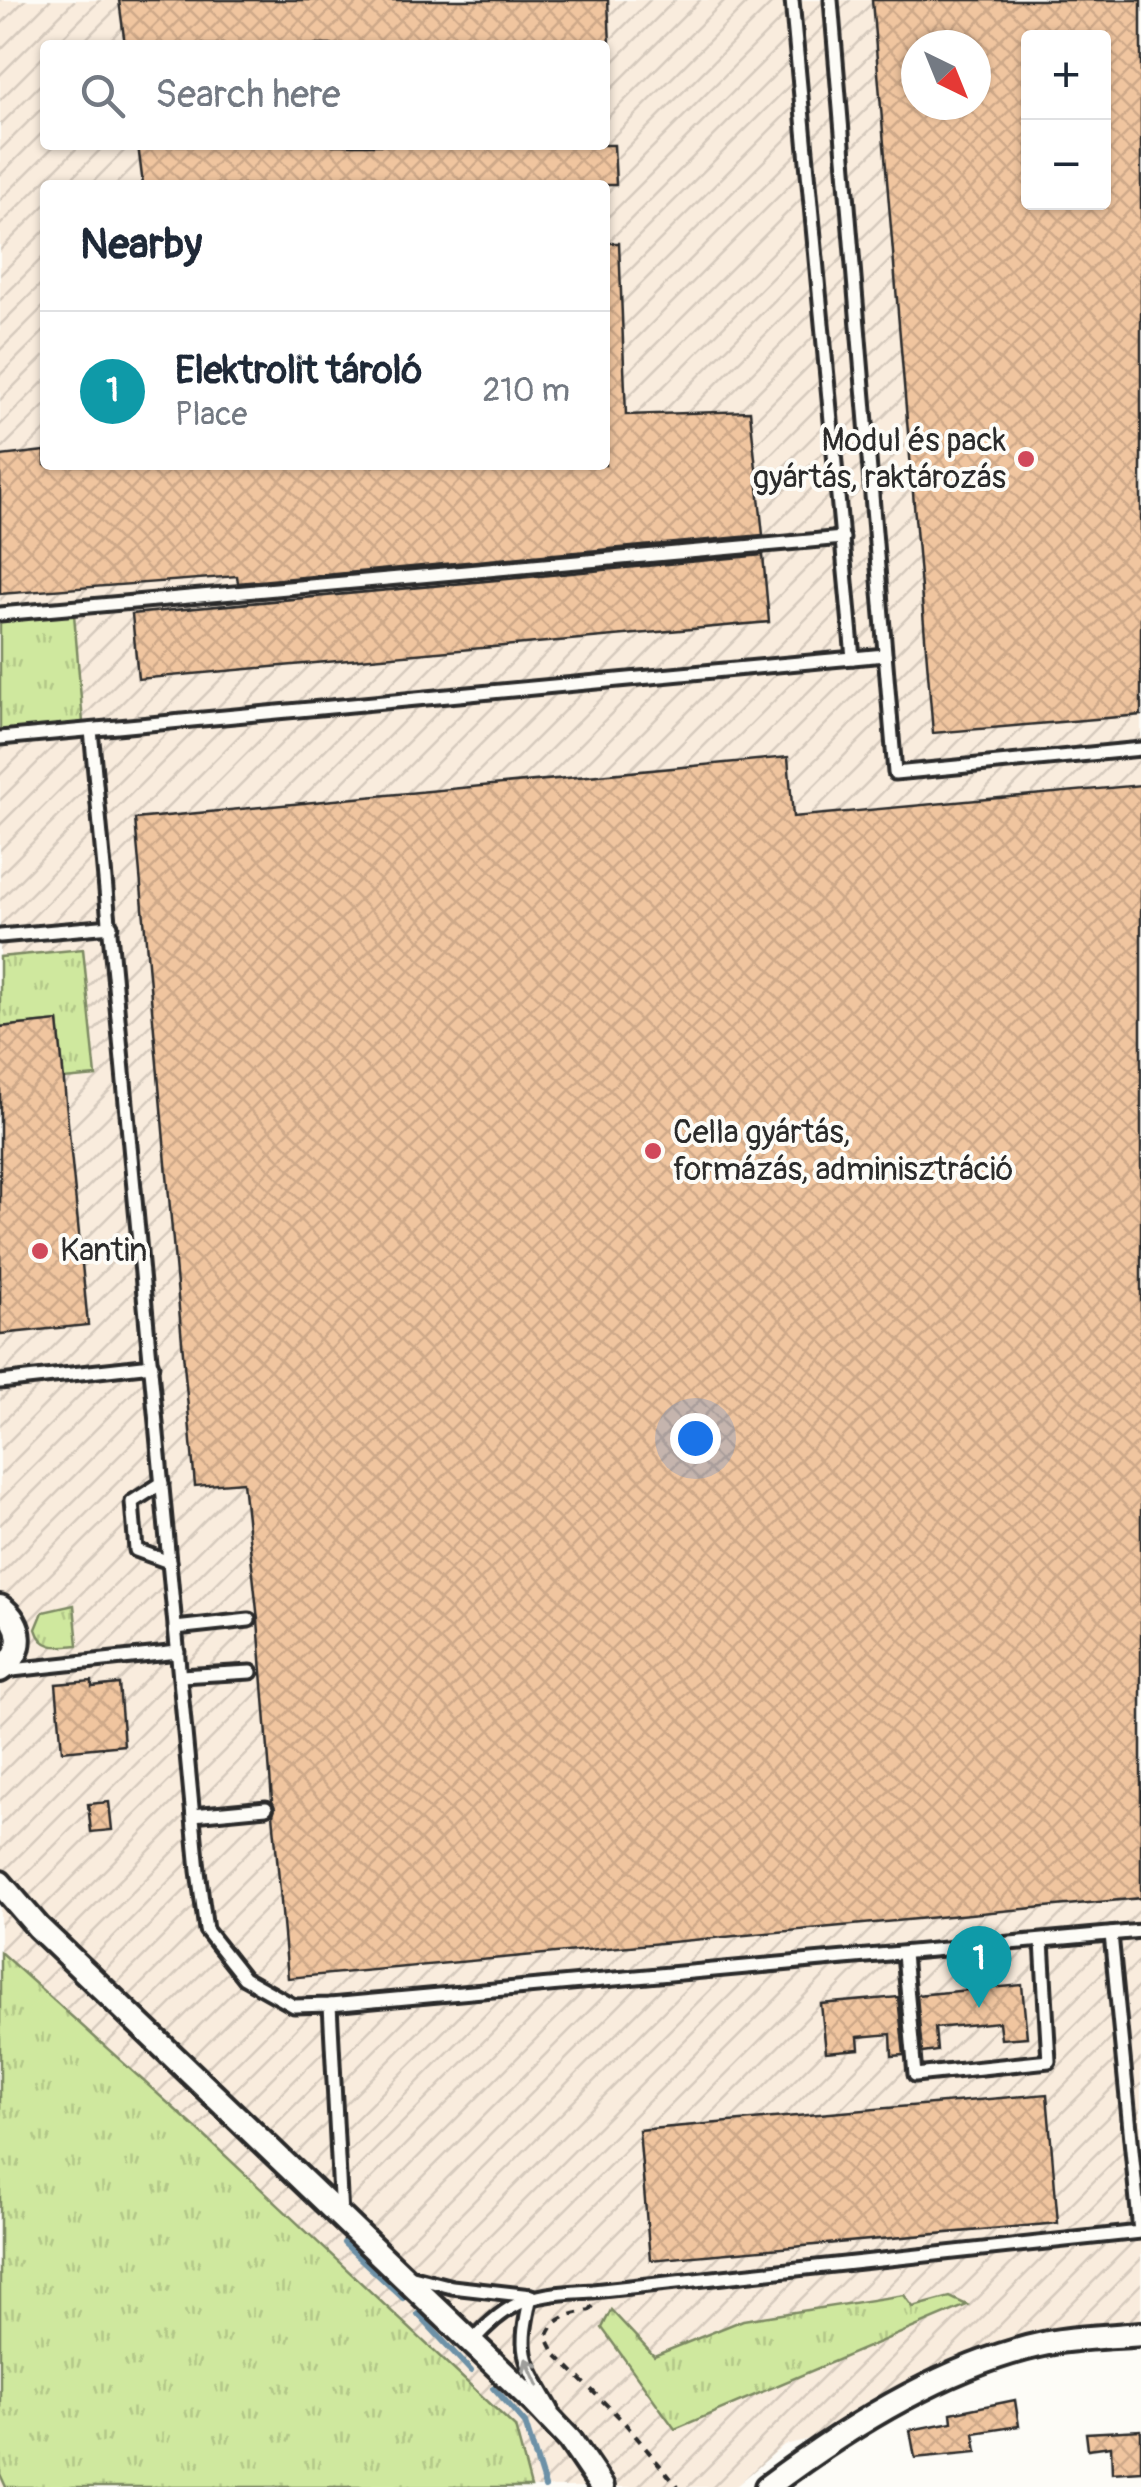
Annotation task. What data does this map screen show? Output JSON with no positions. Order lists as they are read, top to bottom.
{
  "places": ["Modul és pack gyártás, raktározás", "Cella gyártás, formázás, adminisztráció", "Kantin"],
  "north": "bottom right",
  "page": {
    "map_buttons": ["+", "−"],
    "search": "Search here",
    "heading": "Nearby",
    "list": [
      {
        "mark": "1",
        "name": "Elektrolit tároló",
        "note": "Place",
        "value": "210 m"
      }
    ],
    "pins": "1"
  }
}
